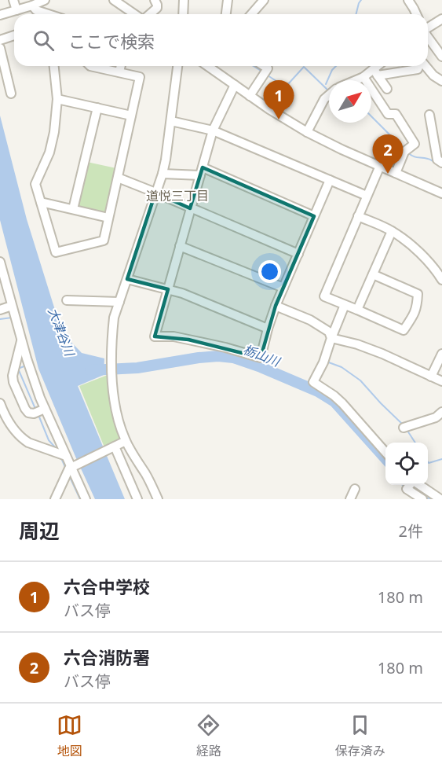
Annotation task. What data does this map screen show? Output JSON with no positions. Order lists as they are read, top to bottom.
{
  "districts": ["道悦三丁目"],
  "water": ["大津谷川", "栃山川"],
  "north": "top right",
  "page": {
    "search": "ここで検索",
    "pins": ["1", "2"],
    "heading": ["周辺", "2件"],
    "list": [
      {
        "mark": "1",
        "name": "六合中学校",
        "note": "バス停",
        "value": "180 m"
      },
      {
        "mark": "2",
        "name": "六合消防署",
        "note": "バス停",
        "value": "180 m"
      }
    ],
    "nav": ["地図", "経路", "保存済み"]
  }
}
